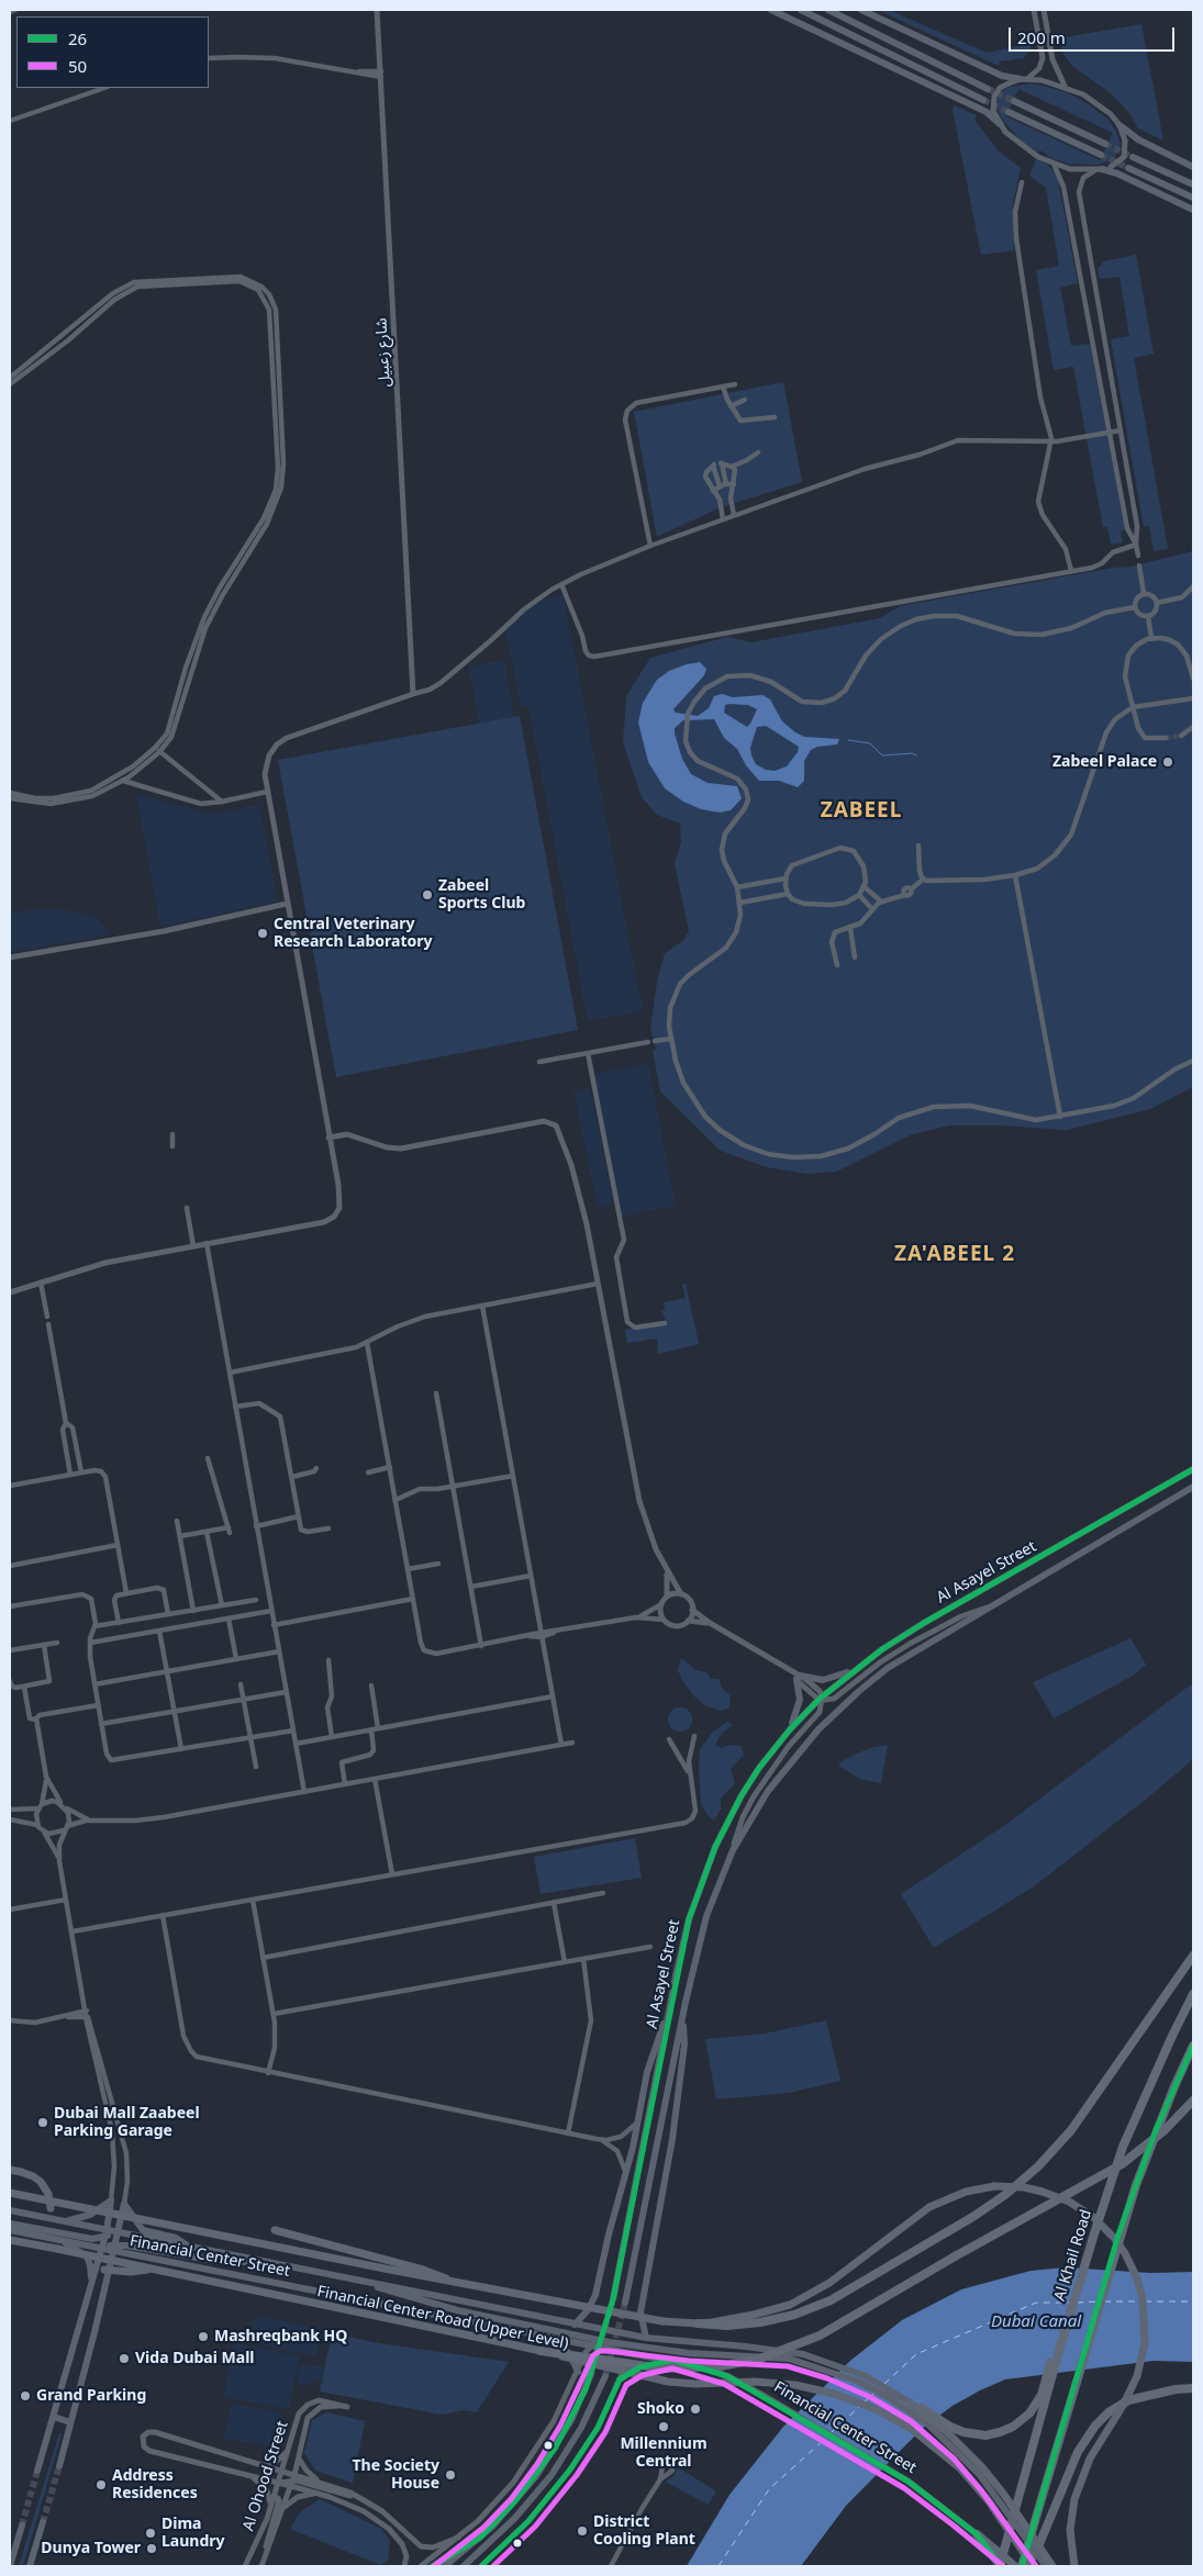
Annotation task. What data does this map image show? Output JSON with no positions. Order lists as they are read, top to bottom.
{
  "streets": {
    "highway": ["Al Khail Road", "Financial Center Road (Upper Level)"],
    "main road": ["Al Asayel Street", "Financial Center Street"],
    "street": ["شارع زعبيل", "Al Ohood Street"]
  },
  "districts": ["ZABEEL", "ZA'ABEEL 2"],
  "water": ["Dubai Canal"],
  "places": [
    "Zabeel Palace",
    "Zabeel Sports Club",
    "Central Veterinary Research Laboratory",
    "Dubai Mall Zaabeel Parking Garage",
    "Mashreqbank HQ",
    "Vida Dubai Mall",
    "Grand Parking",
    "Shoko",
    "Millennium Central",
    "The Society House",
    "Address Residences",
    "District Cooling Plant",
    "Dima Laundry",
    "Dunya Tower"
  ],
  "lines": ["transit line 26", "transit line 50"],
  "legend": ["26", "50"],
  "scale_bar": "200 m"
}
